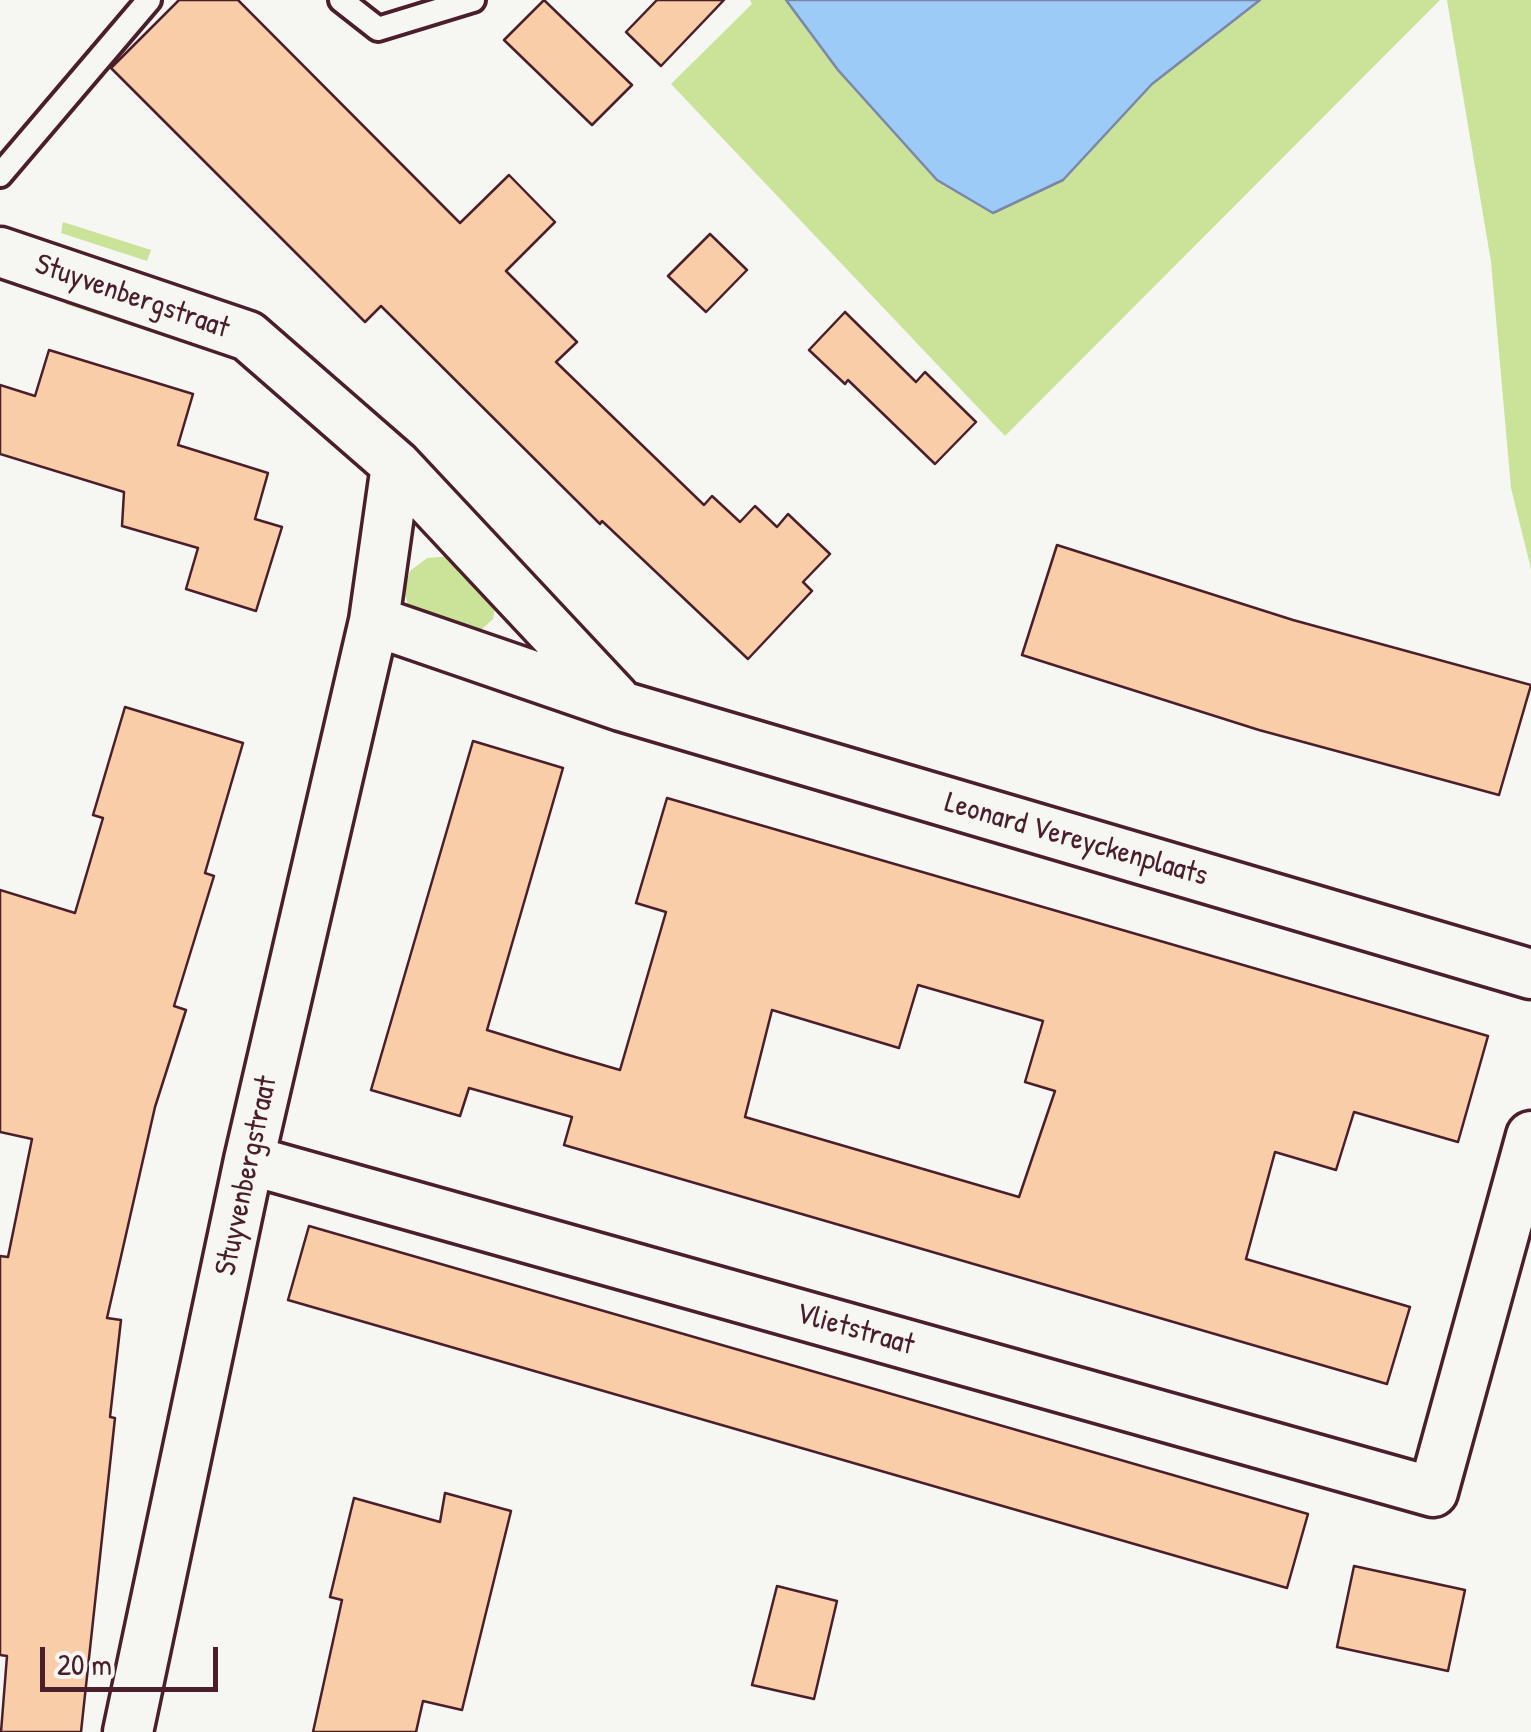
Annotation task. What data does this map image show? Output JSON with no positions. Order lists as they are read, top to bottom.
{
  "streets": {
    "street": ["Stuyvenbergstraat", "Leonard Vereyckenplaats", "Vlietstraat"]
  },
  "crossings": [
    ["Stuyvenbergstraat", "Leonard Vereyckenplaats"],
    ["Stuyvenbergstraat", "Vlietstraat"]
  ],
  "scale_bar": "20 m"
}
